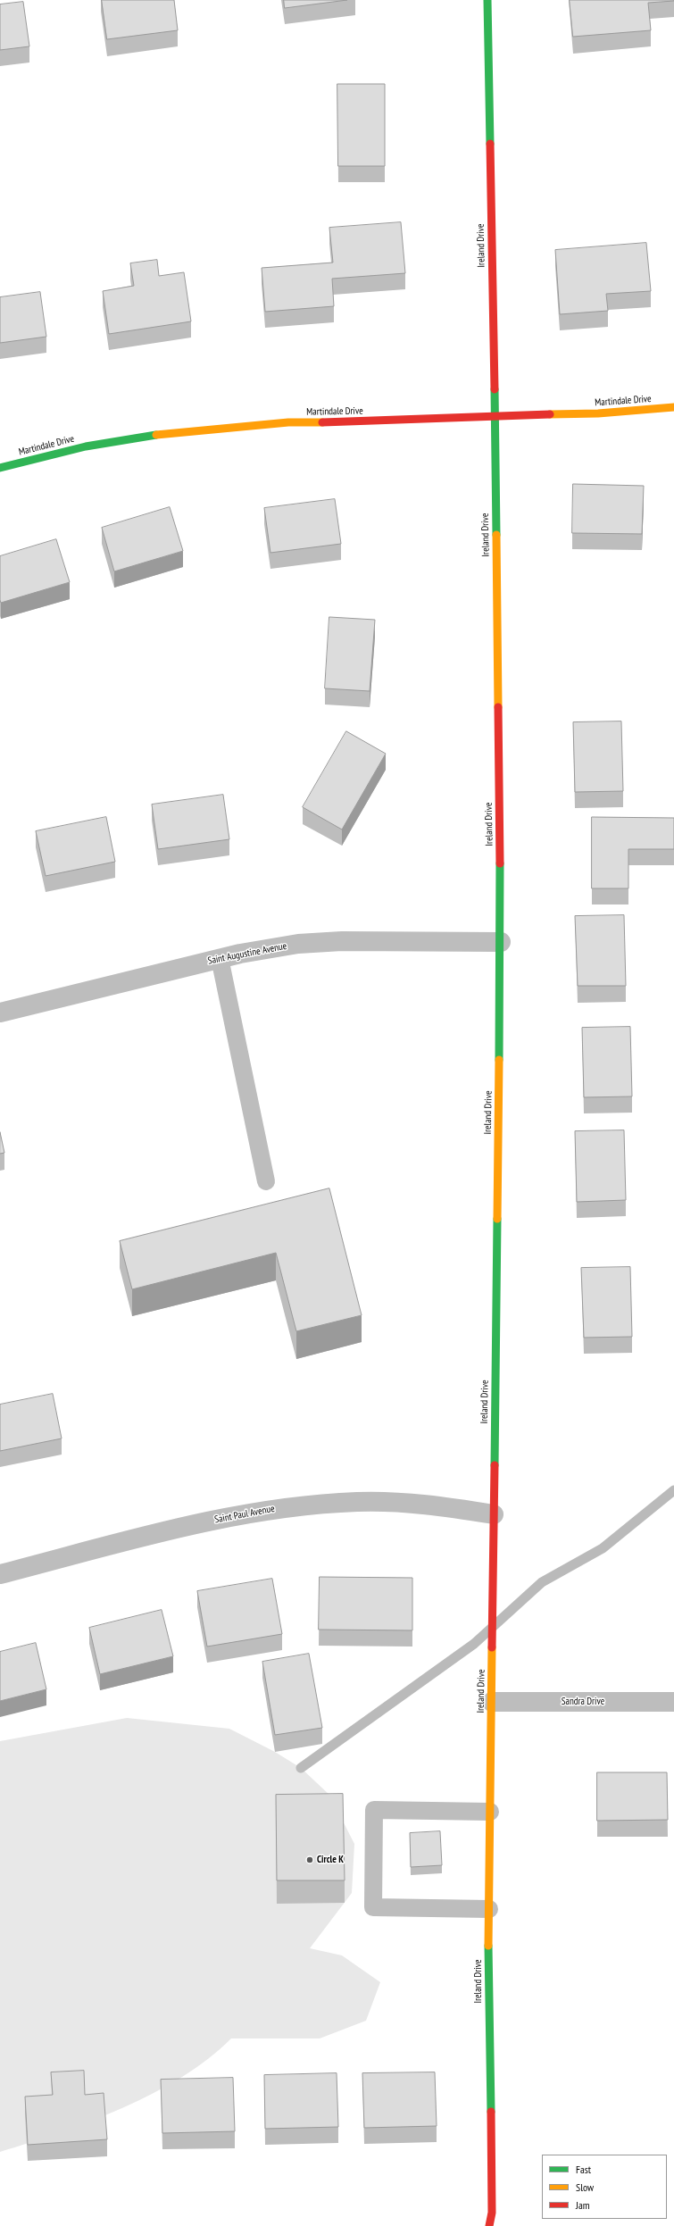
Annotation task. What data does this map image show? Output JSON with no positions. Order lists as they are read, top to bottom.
{
  "streets": {
    "main road": ["Ireland Drive", "Martindale Drive"],
    "street": ["Saint Augustine Avenue", "Saint Paul Avenue", "Sandra Drive"]
  },
  "crossings": [
    ["Ireland Drive", "Martindale Drive"],
    ["Ireland Drive", "Saint Augustine Avenue"],
    ["Ireland Drive", "Saint Paul Avenue"],
    ["Ireland Drive", "Sandra Drive"]
  ],
  "places": ["Circle K"],
  "legend": ["Fast", "Slow", "Jam"]
}
